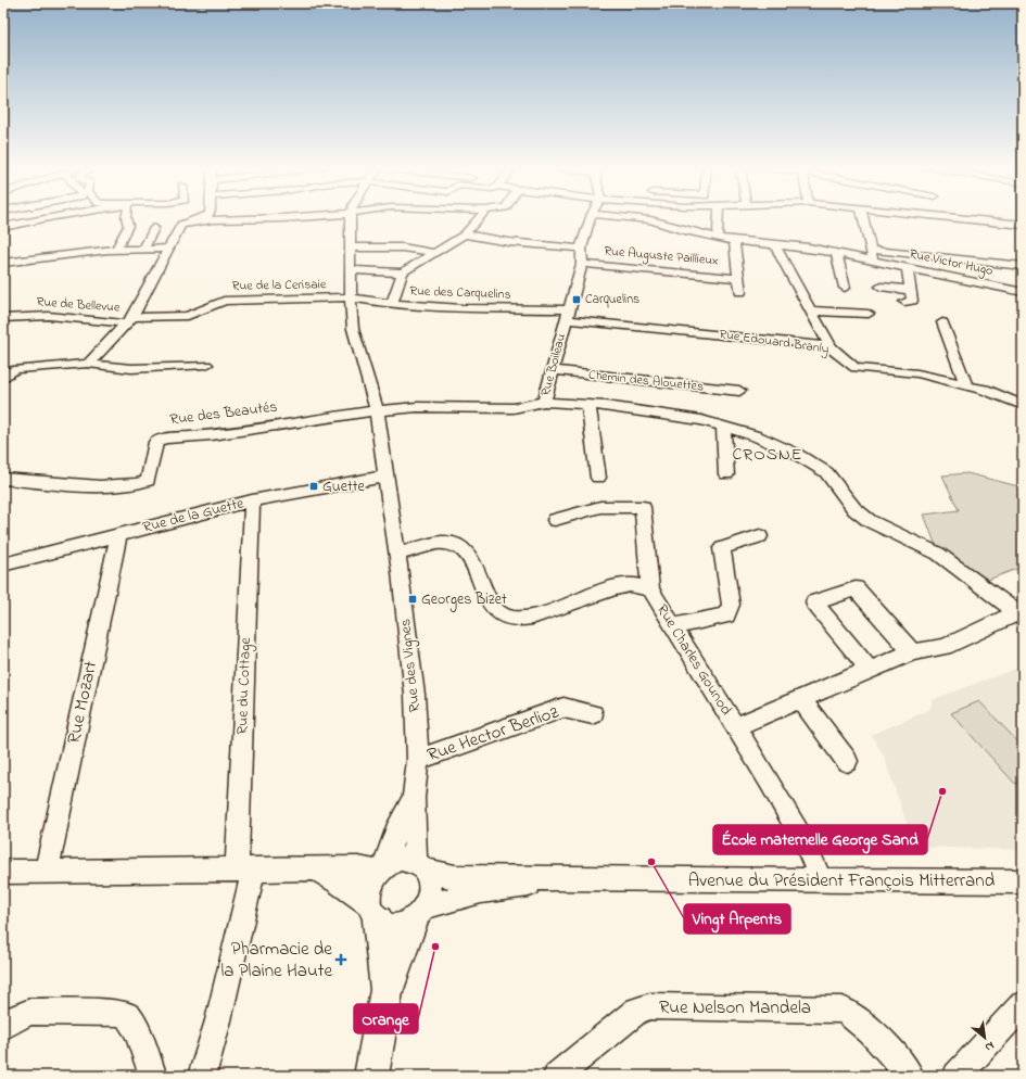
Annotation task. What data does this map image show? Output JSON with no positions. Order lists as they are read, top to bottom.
{
  "streets": {
    "street": [
      "Rue Auguste Paillieux",
      "Rue Victor Hugo",
      "Rue de la Cerisaie",
      "Rue des Carquelins",
      "Rue de Bellevue",
      "Rue Edouard Branly",
      "Rue Boileau",
      "Chemin des Alouettes",
      "Rue des Beautés",
      "Rue de la Guette",
      "Rue Charles Gounod",
      "Rue des Vignes",
      "Rue du Cottage",
      "Rue Mozart",
      "Rue Hector Berlioz",
      "Avenue du Président François Mitterrand",
      "Rue Nelson Mandela"
    ]
  },
  "crossings": [
    ["Rue Auguste Paillieux", "Rue Boileau"],
    ["Rue de la Cerisaie", "Rue des Carquelins"],
    ["Rue de la Cerisaie", "Rue de Bellevue"],
    ["Rue de la Cerisaie", "Rue des Vignes"],
    ["Rue des Carquelins", "Rue Edouard Branly"],
    ["Rue des Carquelins", "Rue Boileau"],
    ["Rue des Carquelins", "Rue des Vignes"],
    ["Rue Edouard Branly", "Rue Boileau"],
    ["Rue Boileau", "Chemin des Alouettes"],
    ["Rue Boileau", "Rue des Beautés"],
    ["Rue Boileau", "Rue des Vignes"],
    ["Rue des Beautés", "Rue des Vignes"],
    ["Rue de la Guette", "Rue des Vignes"],
    ["Rue de la Guette", "Rue du Cottage"],
    ["Rue de la Guette", "Rue Mozart"],
    ["Rue Charles Gounod", "Avenue du Président François Mitterrand"],
    ["Rue des Vignes", "Rue Hector Berlioz"],
    ["Rue des Vignes", "Avenue du Président François Mitterrand"]
  ],
  "districts": ["CROSNE"],
  "places": {
    "transit": ["Carquelins", "Guette", "Georges Bizet"],
    "other": ["École maternelle George Sand", "Vingt Arpents", "Orange"],
    "health": ["Pharmacie de la Plaine Haute"]
  },
  "north": "bottom right"
}
